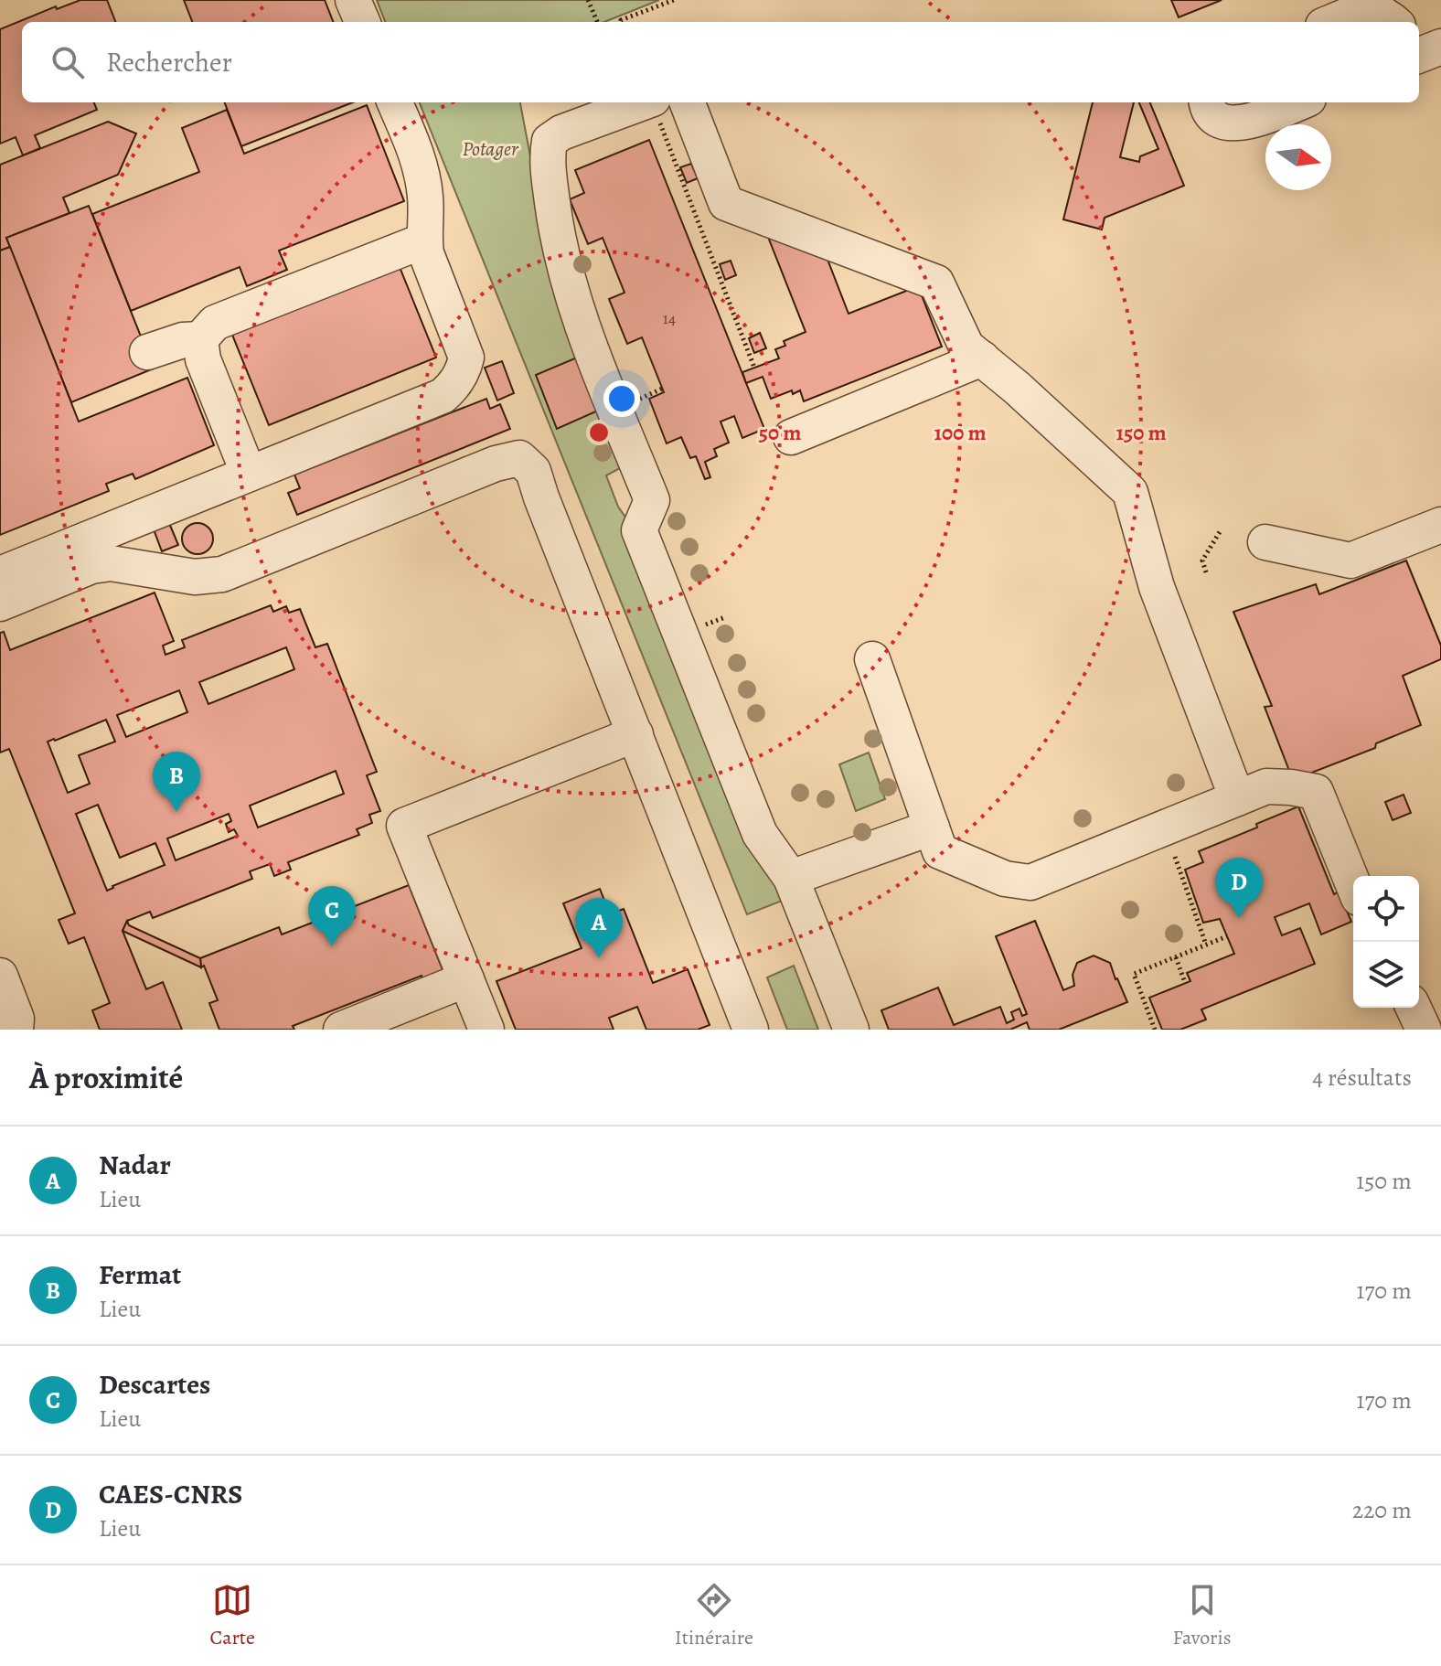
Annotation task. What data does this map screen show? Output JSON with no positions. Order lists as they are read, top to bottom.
{
  "parks": ["Potager"],
  "house_numbers": ["14"],
  "north": "right",
  "page": {
    "search": "Rechercher",
    "pins": [
      "B",
      "D",
      "C",
      "A"
    ],
    "heading": ["À proximité", "4 résultats"],
    "list": [
      {
        "mark": "A",
        "name": "Nadar",
        "note": "Lieu",
        "value": "150 m"
      },
      {
        "mark": "B",
        "name": "Fermat",
        "note": "Lieu",
        "value": "170 m"
      },
      {
        "mark": "C",
        "name": "Descartes",
        "note": "Lieu",
        "value": "170 m"
      },
      {
        "mark": "D",
        "name": "CAES-CNRS",
        "note": "Lieu",
        "value": "220 m"
      }
    ],
    "nav": ["Carte", "Itinéraire", "Favoris"]
  },
  "rings": ["50 m", "100 m", "150 m"]
}
